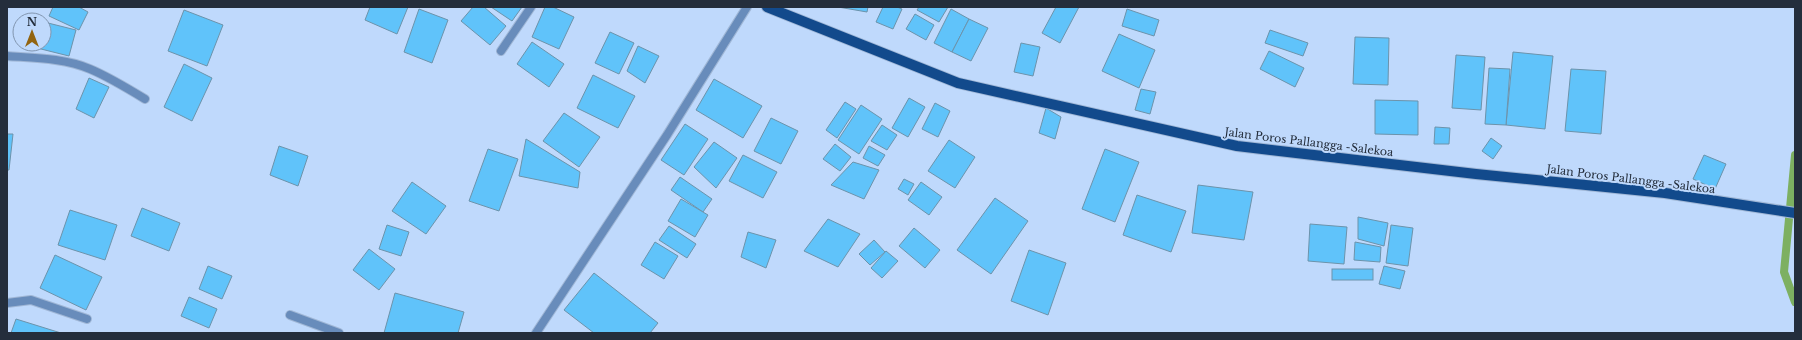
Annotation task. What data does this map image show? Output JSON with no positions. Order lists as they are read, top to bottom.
{
  "streets": {
    "main road": ["Jalan Poros Pallangga -Salekoa"]
  },
  "north": "top"
}
